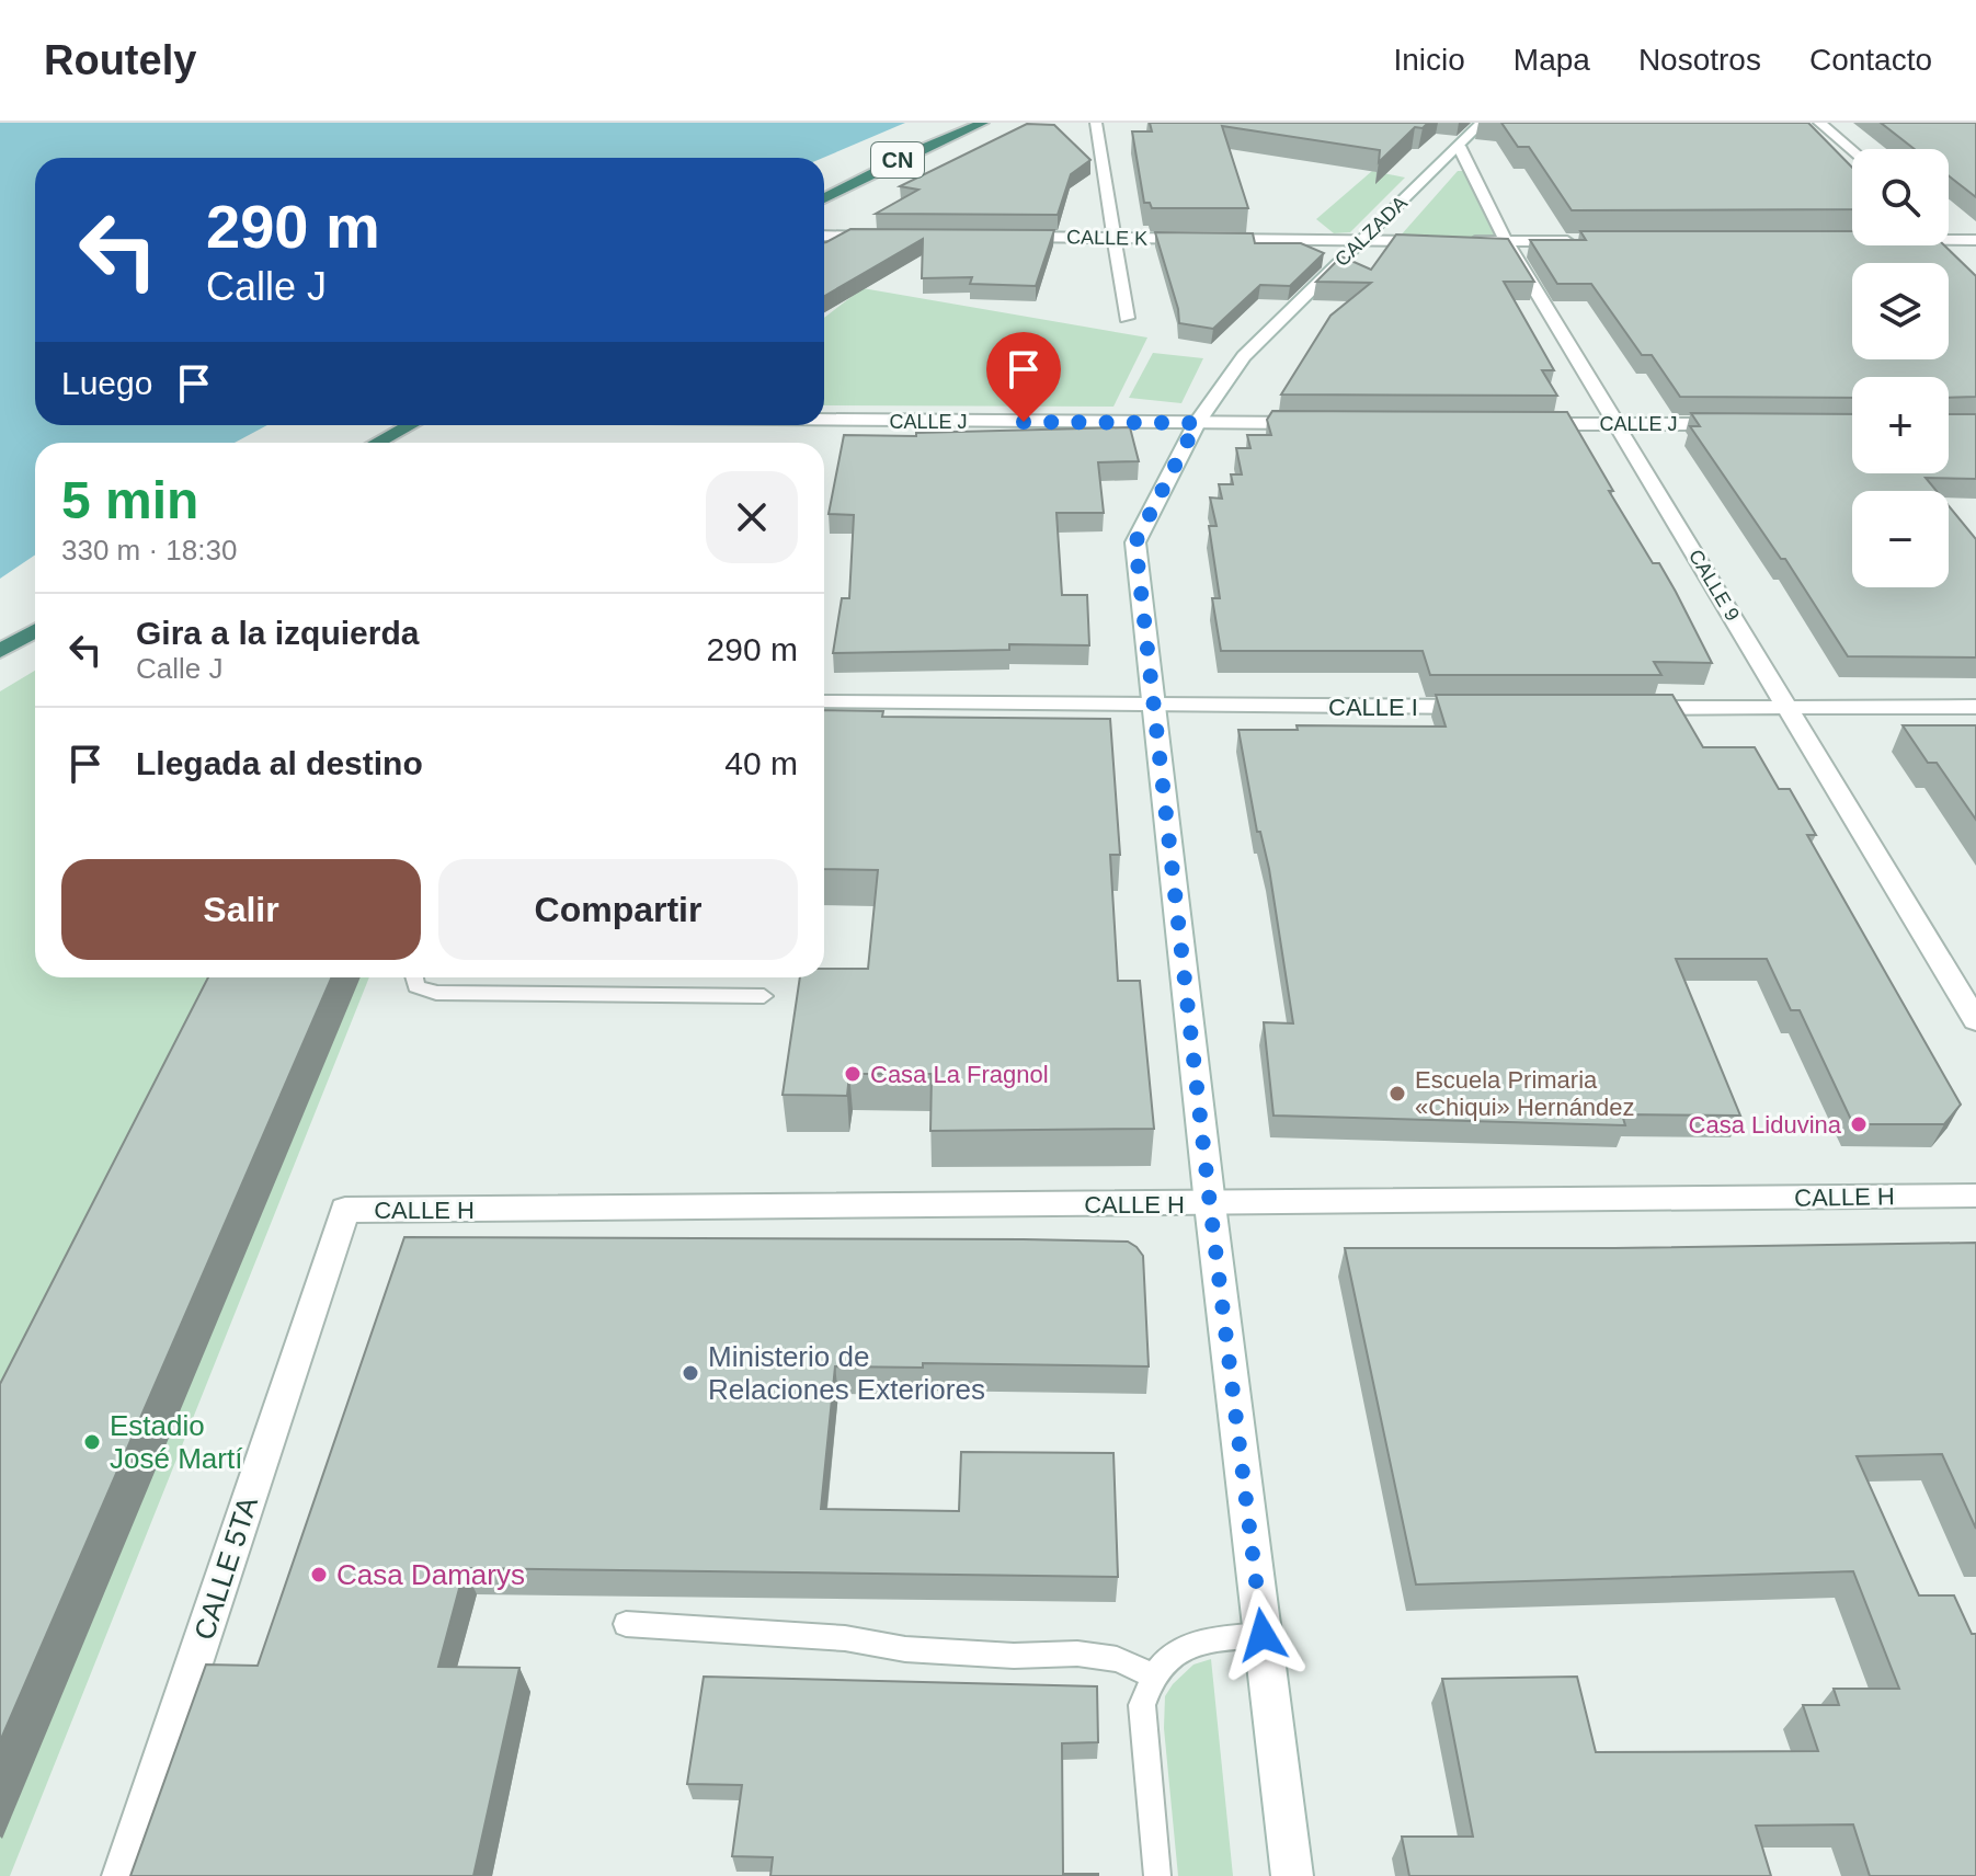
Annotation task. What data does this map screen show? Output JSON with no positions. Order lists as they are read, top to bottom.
{
  "streets": {
    "highway": ["CN"],
    "street": [
      "CALZADA",
      "CALLE K",
      "CALLE J",
      "CALLE 9",
      "CALLE I",
      "CALLE H",
      "CALLE 5TA"
    ]
  },
  "crossings": [
    ["CALZADA", "CALLE K"],
    ["CALZADA", "CALLE J"],
    ["CALZADA", "CALLE 9"],
    ["CALZADA", "CALLE I"],
    ["CALZADA", "CALLE H"],
    ["CALLE J", "CALLE 9"],
    ["CALLE H", "CALLE 5TA"]
  ],
  "places": [
    "Casa La Fragnol",
    "Escuela Primaria «Chiqui» Hernández",
    "Casa Liduvina",
    "Ministerio de Relaciones Exteriores",
    "Estadio José Martí",
    "Casa Damarys"
  ],
  "page": {
    "header": "Routely",
    "nav": [
      "Inicio",
      "Mapa",
      "Nosotros",
      "Contacto"
    ],
    "map_buttons": ["+", "−"],
    "turn": ["290 m", "Calle J"],
    "then": "Luego",
    "heading": ["5 min", "330 m · 18:30"],
    "list": [
      {
        "name": "Gira a la izquierda",
        "note": "Calle J",
        "value": "290 m"
      },
      {
        "name": "Llegada al destino",
        "value": "40 m"
      }
    ],
    "buttons": ["Salir", "Compartir"]
  }
}
